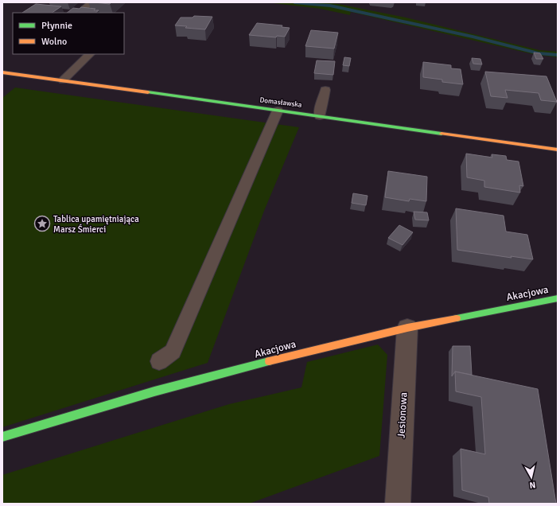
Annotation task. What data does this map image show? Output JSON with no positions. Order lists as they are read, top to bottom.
{
  "streets": {
    "street": ["Domasławska", "Akacjowa", "Jesionowa"]
  },
  "crossings": [
    ["Akacjowa", "Jesionowa"]
  ],
  "places": {
    "place": ["Tablica upamiętniająca Marsz Śmierci"]
  },
  "legend": ["Płynnie", "Wolno"],
  "north": "bottom"
}
